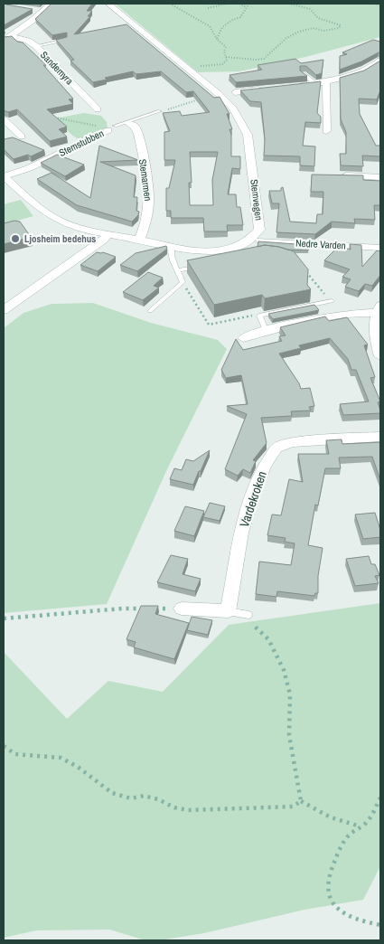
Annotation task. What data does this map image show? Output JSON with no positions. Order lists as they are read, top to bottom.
{
  "streets": {
    "street": [
      "Sandemyra",
      "Stemstubben",
      "Stemarmen",
      "Stemvegen",
      "Nedre Varden",
      "Vardekroken"
    ]
  },
  "crossings": [
    ["Stemstubben", "Stemvegen"],
    ["Stemarmen", "Stemvegen"]
  ],
  "places": ["Ljosheim bedehus"]
}
